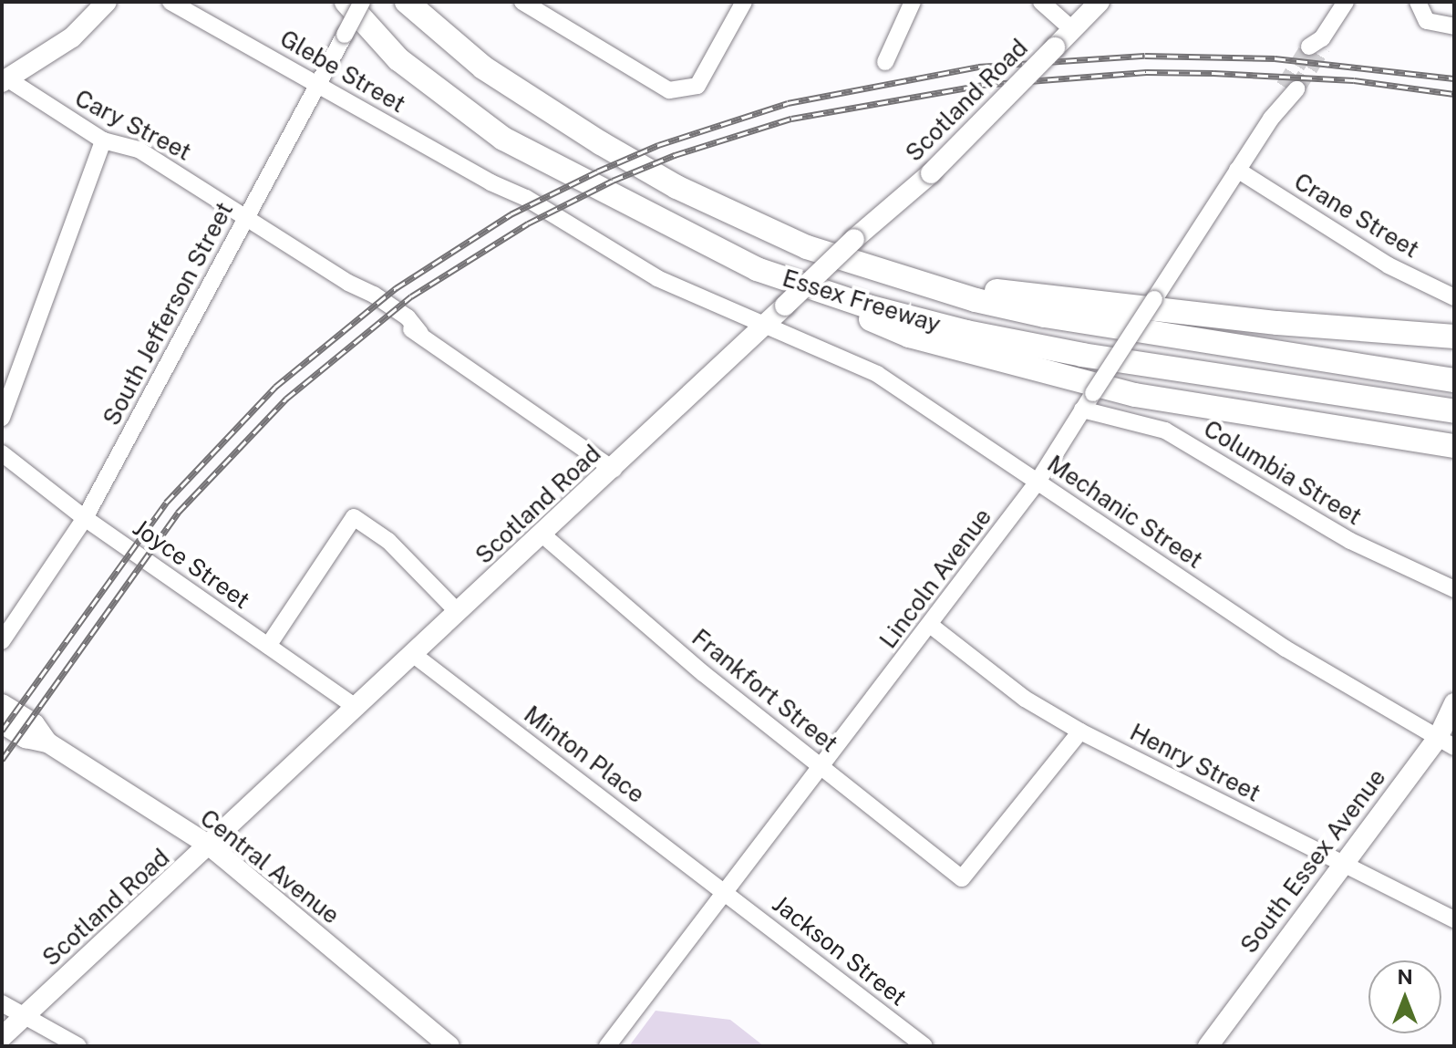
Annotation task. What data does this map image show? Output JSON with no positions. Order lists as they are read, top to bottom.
{
  "streets": {
    "highway": ["Essex Freeway"],
    "main road": ["Scotland Road", "South Essex Avenue", "Central Avenue"],
    "street": [
      "Glebe Street",
      "Cary Street",
      "Crane Street",
      "South Jefferson Street",
      "Columbia Street",
      "Mechanic Street",
      "Joyce Street",
      "Lincoln Avenue",
      "Frankfort Street",
      "Minton Place",
      "Henry Street",
      "Jackson Street"
    ]
  },
  "crossings": [
    ["Glebe Street", "Scotland Road"],
    ["Glebe Street", "South Jefferson Street"],
    ["Glebe Street", "Mechanic Street"],
    ["Scotland Road", "Cary Street"],
    ["Scotland Road", "Mechanic Street"],
    ["Scotland Road", "Joyce Street"],
    ["Scotland Road", "Frankfort Street"],
    ["Scotland Road", "Minton Place"],
    ["Scotland Road", "Central Avenue"],
    ["Cary Street", "South Jefferson Street"],
    ["Crane Street", "Lincoln Avenue"],
    ["South Jefferson Street", "Joyce Street"],
    ["Columbia Street", "Lincoln Avenue"],
    ["Mechanic Street", "Lincoln Avenue"],
    ["Mechanic Street", "South Essex Avenue"],
    ["Lincoln Avenue", "Frankfort Street"],
    ["Lincoln Avenue", "Minton Place"],
    ["Lincoln Avenue", "Henry Street"],
    ["Lincoln Avenue", "Jackson Street"],
    ["Frankfort Street", "Henry Street"],
    ["Minton Place", "Jackson Street"],
    ["Henry Street", "South Essex Avenue"]
  ],
  "north": "top"
}
